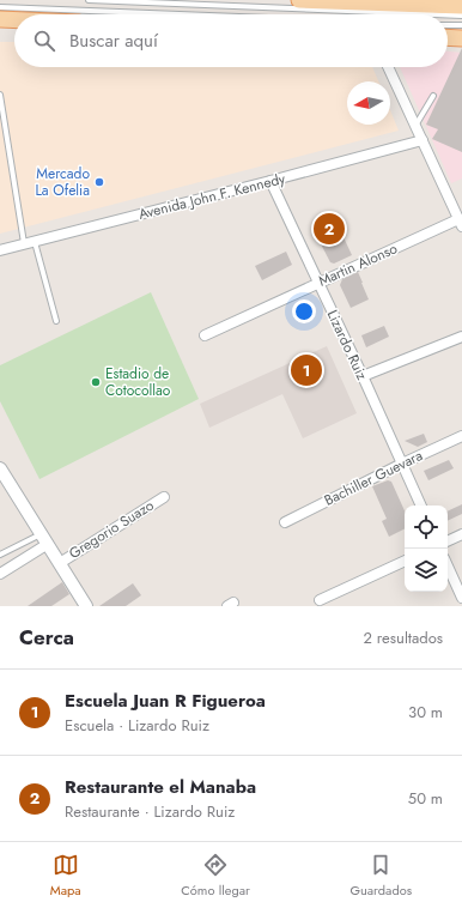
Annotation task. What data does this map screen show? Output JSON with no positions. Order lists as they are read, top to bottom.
{
  "streets": {
    "street": [
      "Avenida John F. Kennedy",
      "Martin Alonso",
      "Lizardo Ruiz",
      "Bachiller Guevara",
      "Gregorio Suazo"
    ]
  },
  "crossings": [
    ["Avenida John F. Kennedy", "Lizardo Ruiz"],
    ["Martin Alonso", "Lizardo Ruiz"],
    ["Lizardo Ruiz", "Bachiller Guevara"]
  ],
  "places": ["Mercado La Ofelia", "Estadio de Cotocollao"],
  "north": "left",
  "page": {
    "search": "Buscar aquí",
    "pins": ["2", "1"],
    "heading": ["Cerca", "2 resultados"],
    "list": [
      {
        "mark": "1",
        "name": "Escuela Juan R Figueroa",
        "note": "Escuela · Lizardo Ruiz",
        "value": "30 m"
      },
      {
        "mark": "2",
        "name": "Restaurante el Manaba",
        "note": "Restaurante · Lizardo Ruiz",
        "value": "50 m"
      }
    ],
    "nav": ["Mapa", "Cómo llegar", "Guardados"]
  }
}
